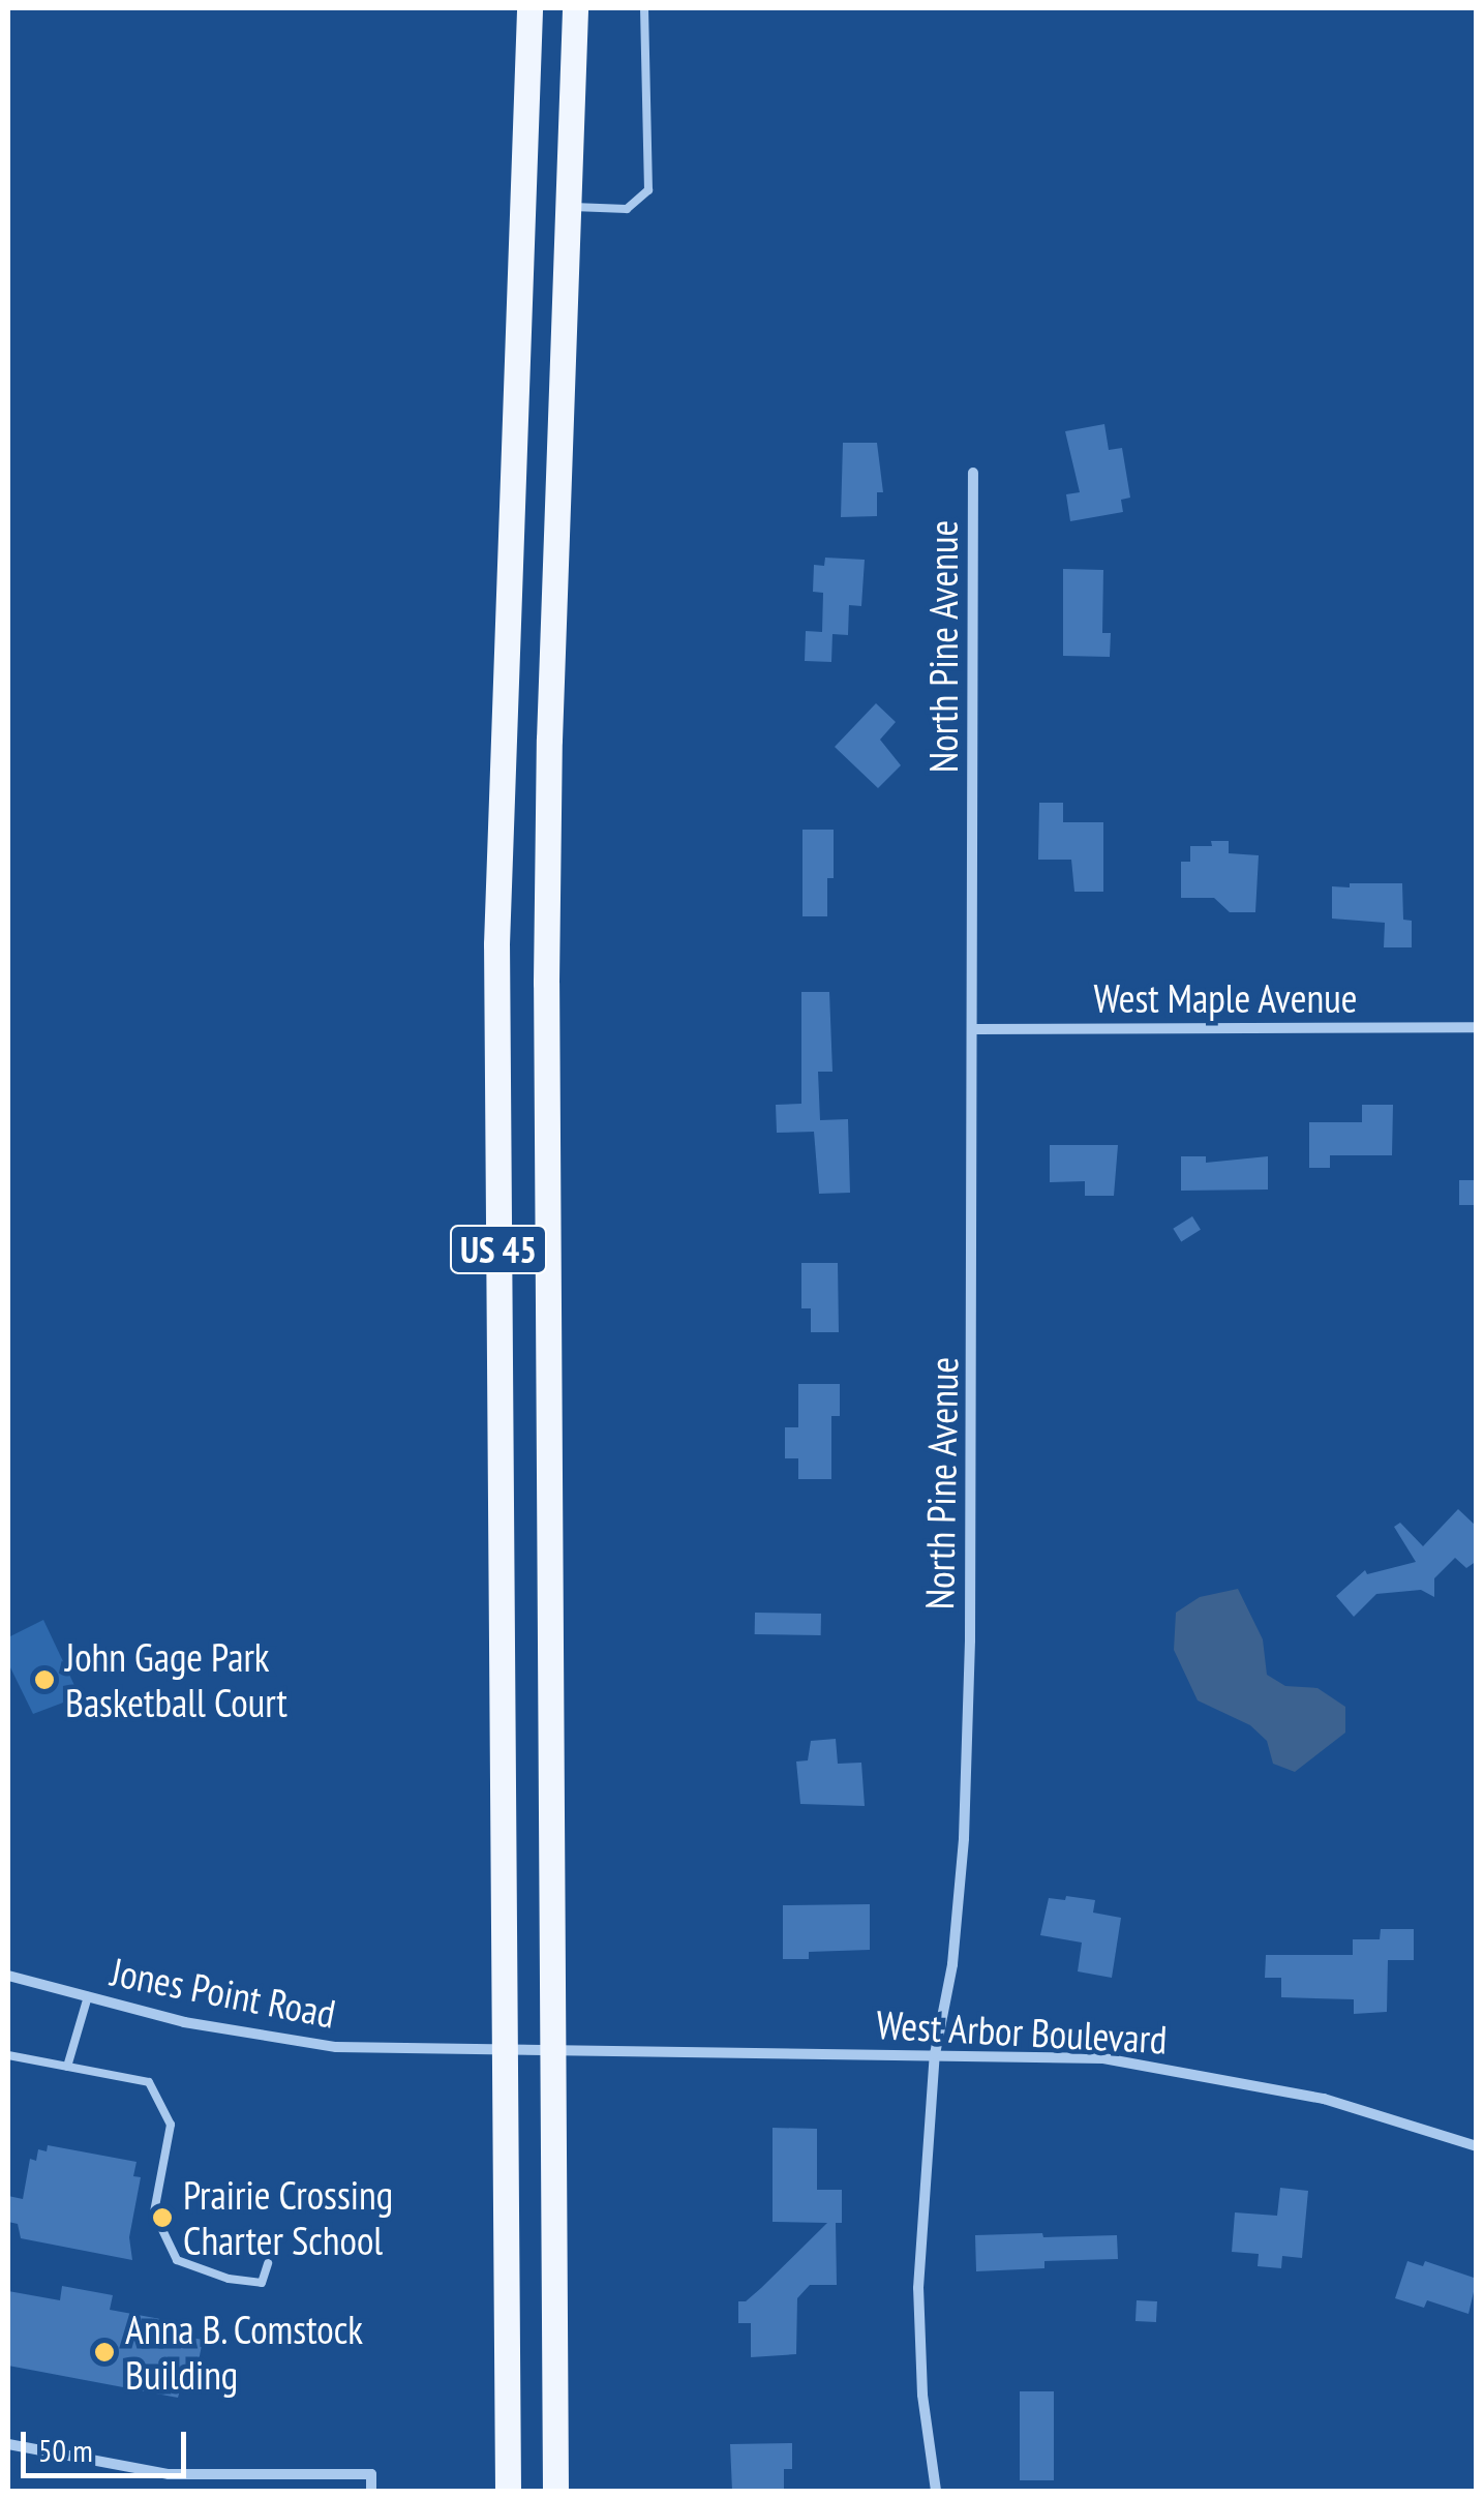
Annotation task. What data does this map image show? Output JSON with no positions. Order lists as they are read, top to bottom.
{
  "streets": {
    "main road": ["US 45"],
    "street": [
      "North Pine Avenue",
      "West Maple Avenue",
      "Jones Point Road",
      "West Arbor Boulevard"
    ]
  },
  "crossings": [
    ["North Pine Avenue", "West Maple Avenue"],
    ["North Pine Avenue", "West Arbor Boulevard"],
    ["US 45", "Jones Point Road"],
    ["US 45", "West Arbor Boulevard"],
    ["Jones Point Road", "West Arbor Boulevard"]
  ],
  "places": ["John Gage Park Basketball Court", "Prairie Crossing Charter School", "Anna B. Comstock Building"],
  "scale_bar": "50 m"
}
